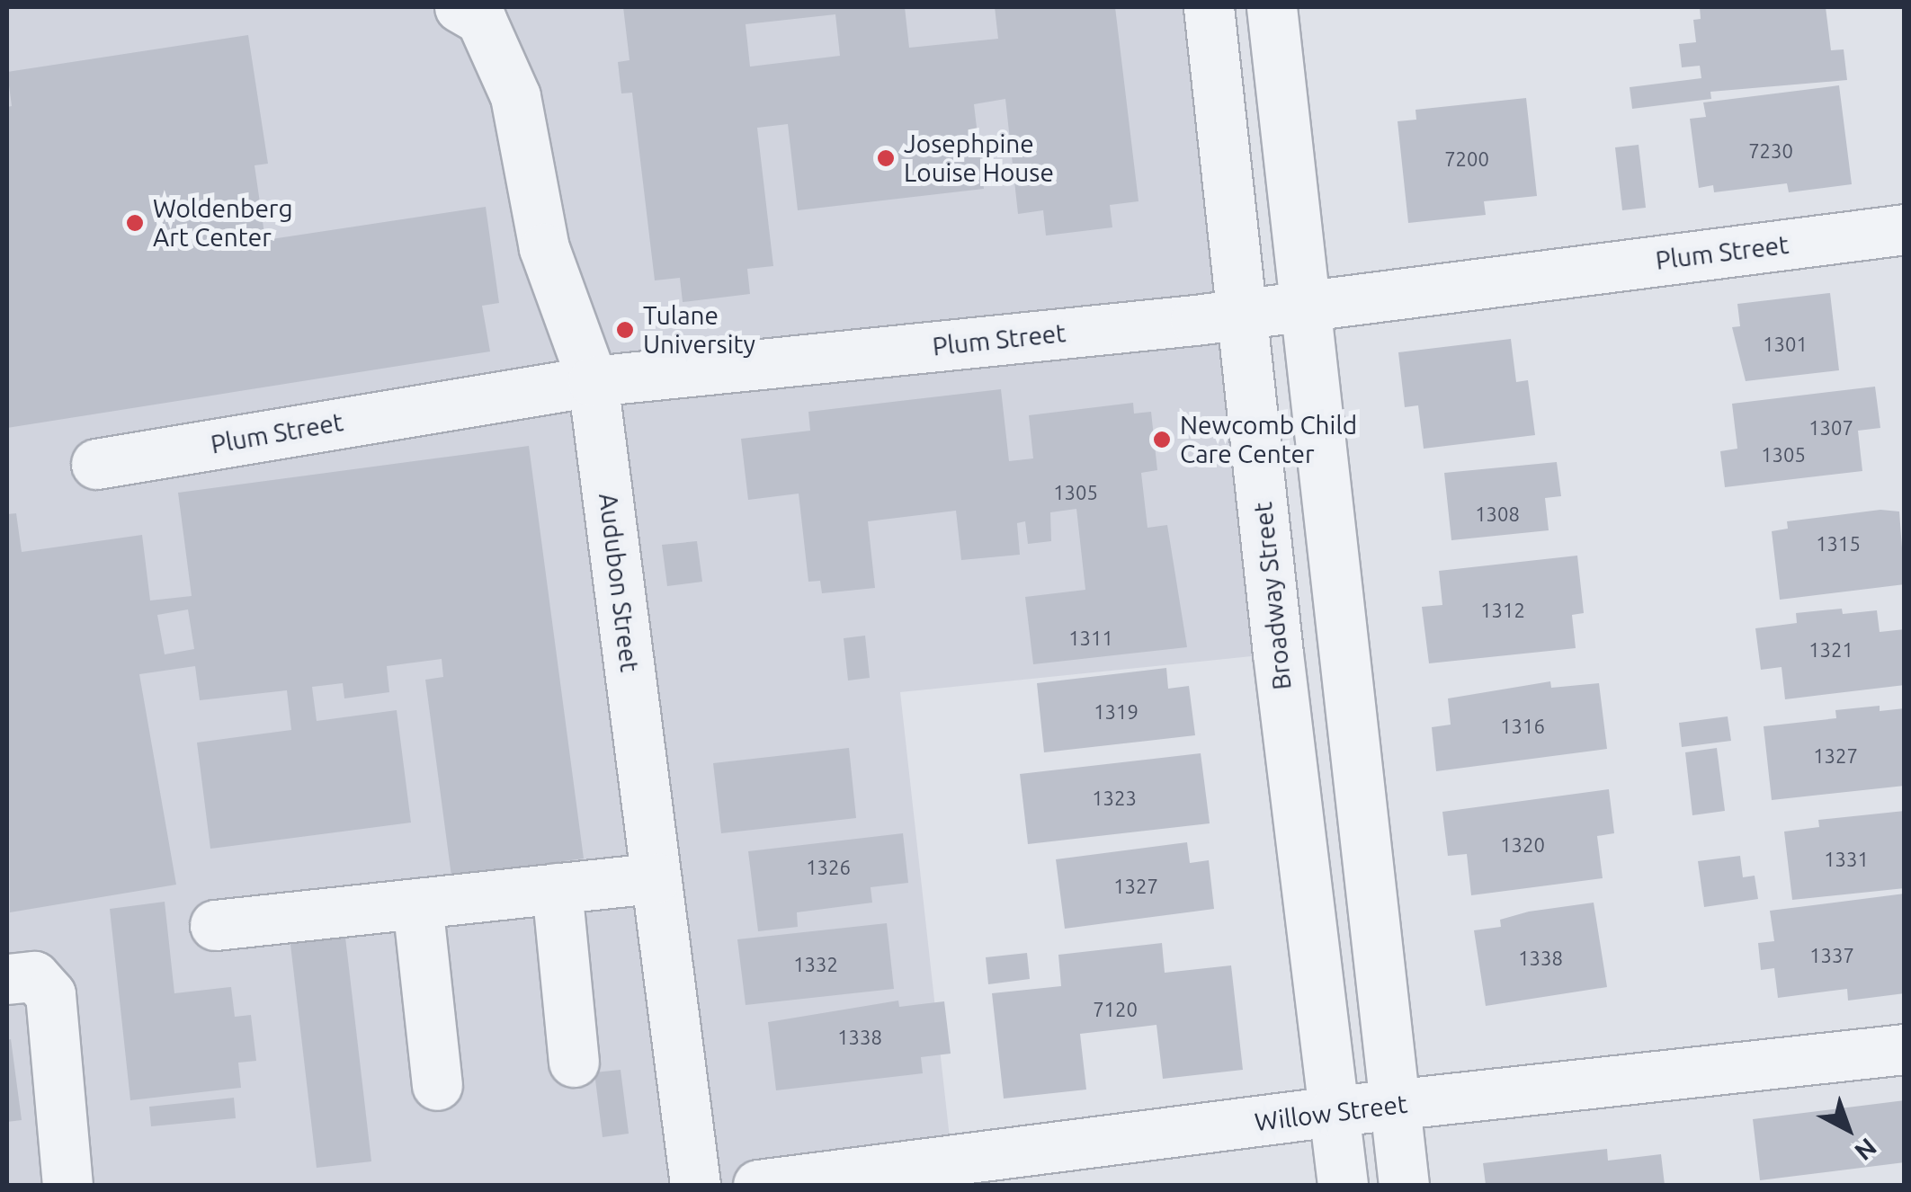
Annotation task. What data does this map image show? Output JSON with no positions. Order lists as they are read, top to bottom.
{
  "streets": {
    "street": [
      "Plum Street",
      "Audubon Street",
      "Broadway Street",
      "Willow Street"
    ]
  },
  "crossings": [
    ["Plum Street", "Audubon Street"],
    ["Plum Street", "Broadway Street"],
    ["Broadway Street", "Willow Street"]
  ],
  "places": [
    "Josephpine Louise House",
    "Woldenberg Art Center",
    "Tulane University",
    "Newcomb Child Care Center"
  ],
  "house_numbers": [
    "7230",
    "7200",
    "1301",
    "1307",
    "1305",
    "1305",
    "1308",
    "1315",
    "1312",
    "1311",
    "1321",
    "1319",
    "1316",
    "1327",
    "1323",
    "1320",
    "1331",
    "1326",
    "1327",
    "1337",
    "1338",
    "1332",
    "7120",
    "1338"
  ],
  "north": "bottom right"
}
